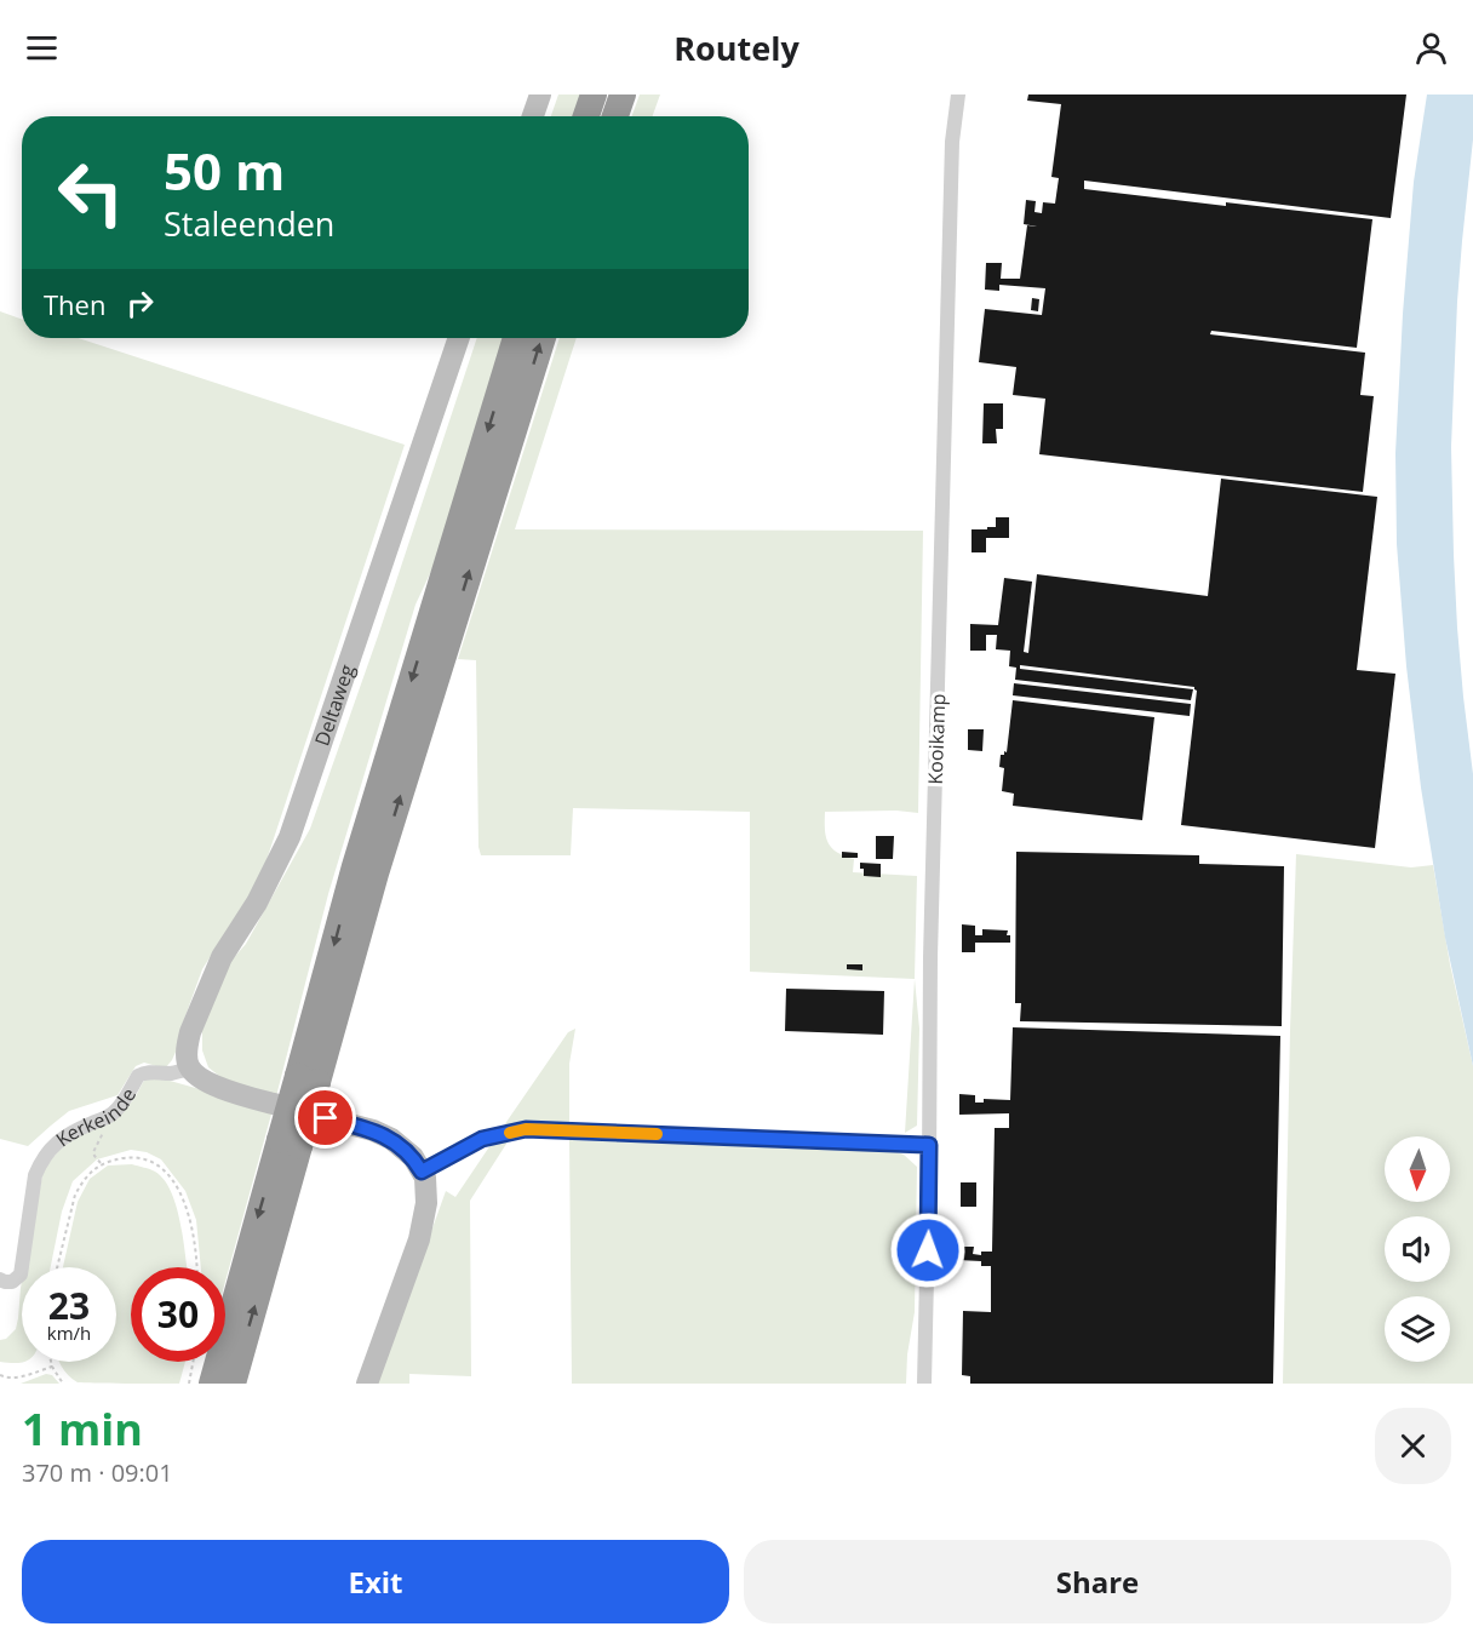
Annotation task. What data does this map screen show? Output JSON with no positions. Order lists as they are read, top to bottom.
{
  "streets": {
    "street": ["Deltaweg", "Kooikamp", "Kerkeinde"]
  },
  "crossings": [
    ["Deltaweg", "Kerkeinde"]
  ],
  "north": "bottom",
  "page": {
    "header": "Routely",
    "turn": ["50 m", "Staleenden"],
    "then": "Then",
    "speed": "23 km/h",
    "limit": "30",
    "heading": ["1 min", "370 m · 09:01"],
    "buttons": ["Exit", "Share"]
  }
}
